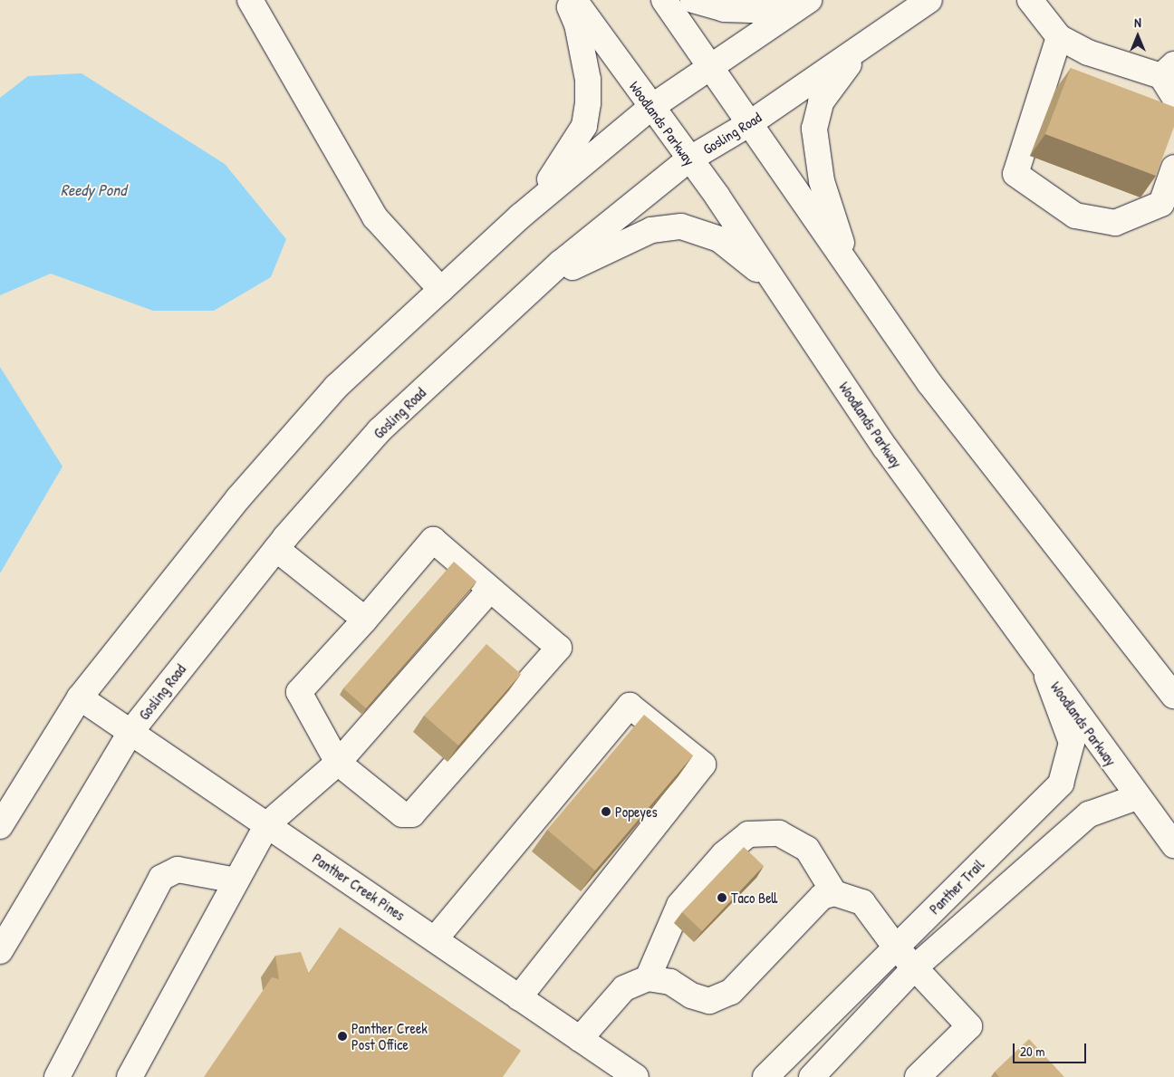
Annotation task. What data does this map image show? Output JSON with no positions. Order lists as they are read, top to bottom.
{
  "streets": {
    "main road": [
      "Woodlands Parkway",
      "Gosling Road",
      "Panther Creek Pines",
      "Panther Trail"
    ]
  },
  "crossings": [
    ["Woodlands Parkway", "Gosling Road"],
    ["Woodlands Parkway", "Panther Trail"],
    ["Gosling Road", "Panther Creek Pines"]
  ],
  "water": ["Reedy Pond"],
  "places": ["Popeyes", "Taco Bell", "Panther Creek Post Office"],
  "scale_bar": "20 m",
  "north": "top"
}
